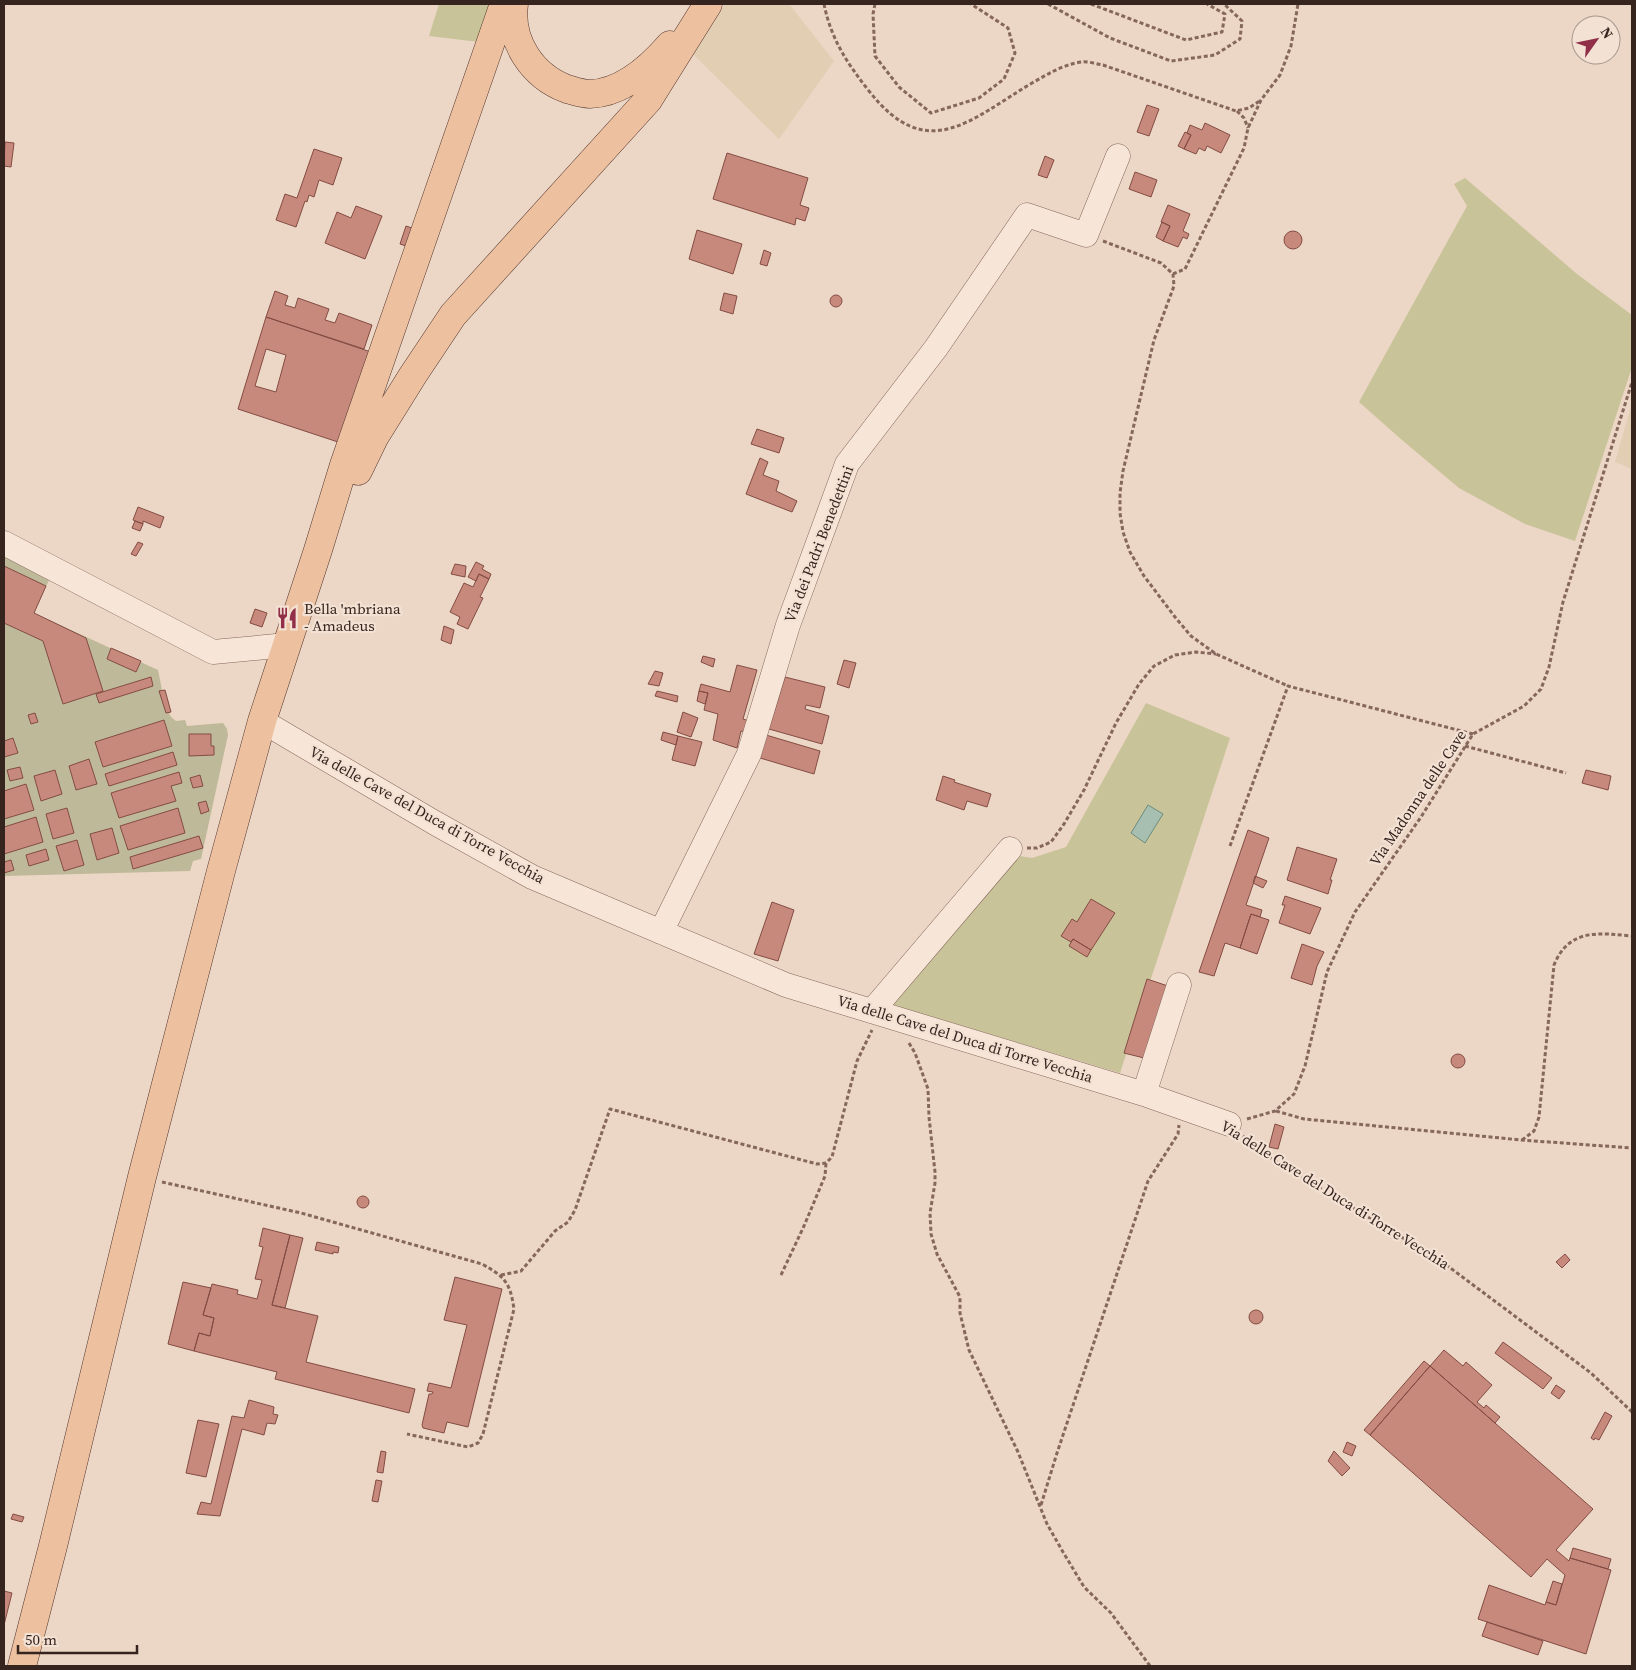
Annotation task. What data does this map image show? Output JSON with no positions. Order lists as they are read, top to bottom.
{
  "streets": {
    "street": ["Via dei Padri Benedettini", "Via delle Cave del Duca di Torre Vecchia"],
    "path": ["Via Madonna delle Cave"]
  },
  "crossings": [
    ["Via dei Padri Benedettini", "Via delle Cave del Duca di Torre Vecchia"],
    ["Via Madonna delle Cave", "Via delle Cave del Duca di Torre Vecchia"]
  ],
  "places": {
    "restaurant": ["Bella 'mbriana - Amadeus"]
  },
  "scale_bar": "50 m",
  "north": "top right"
}
